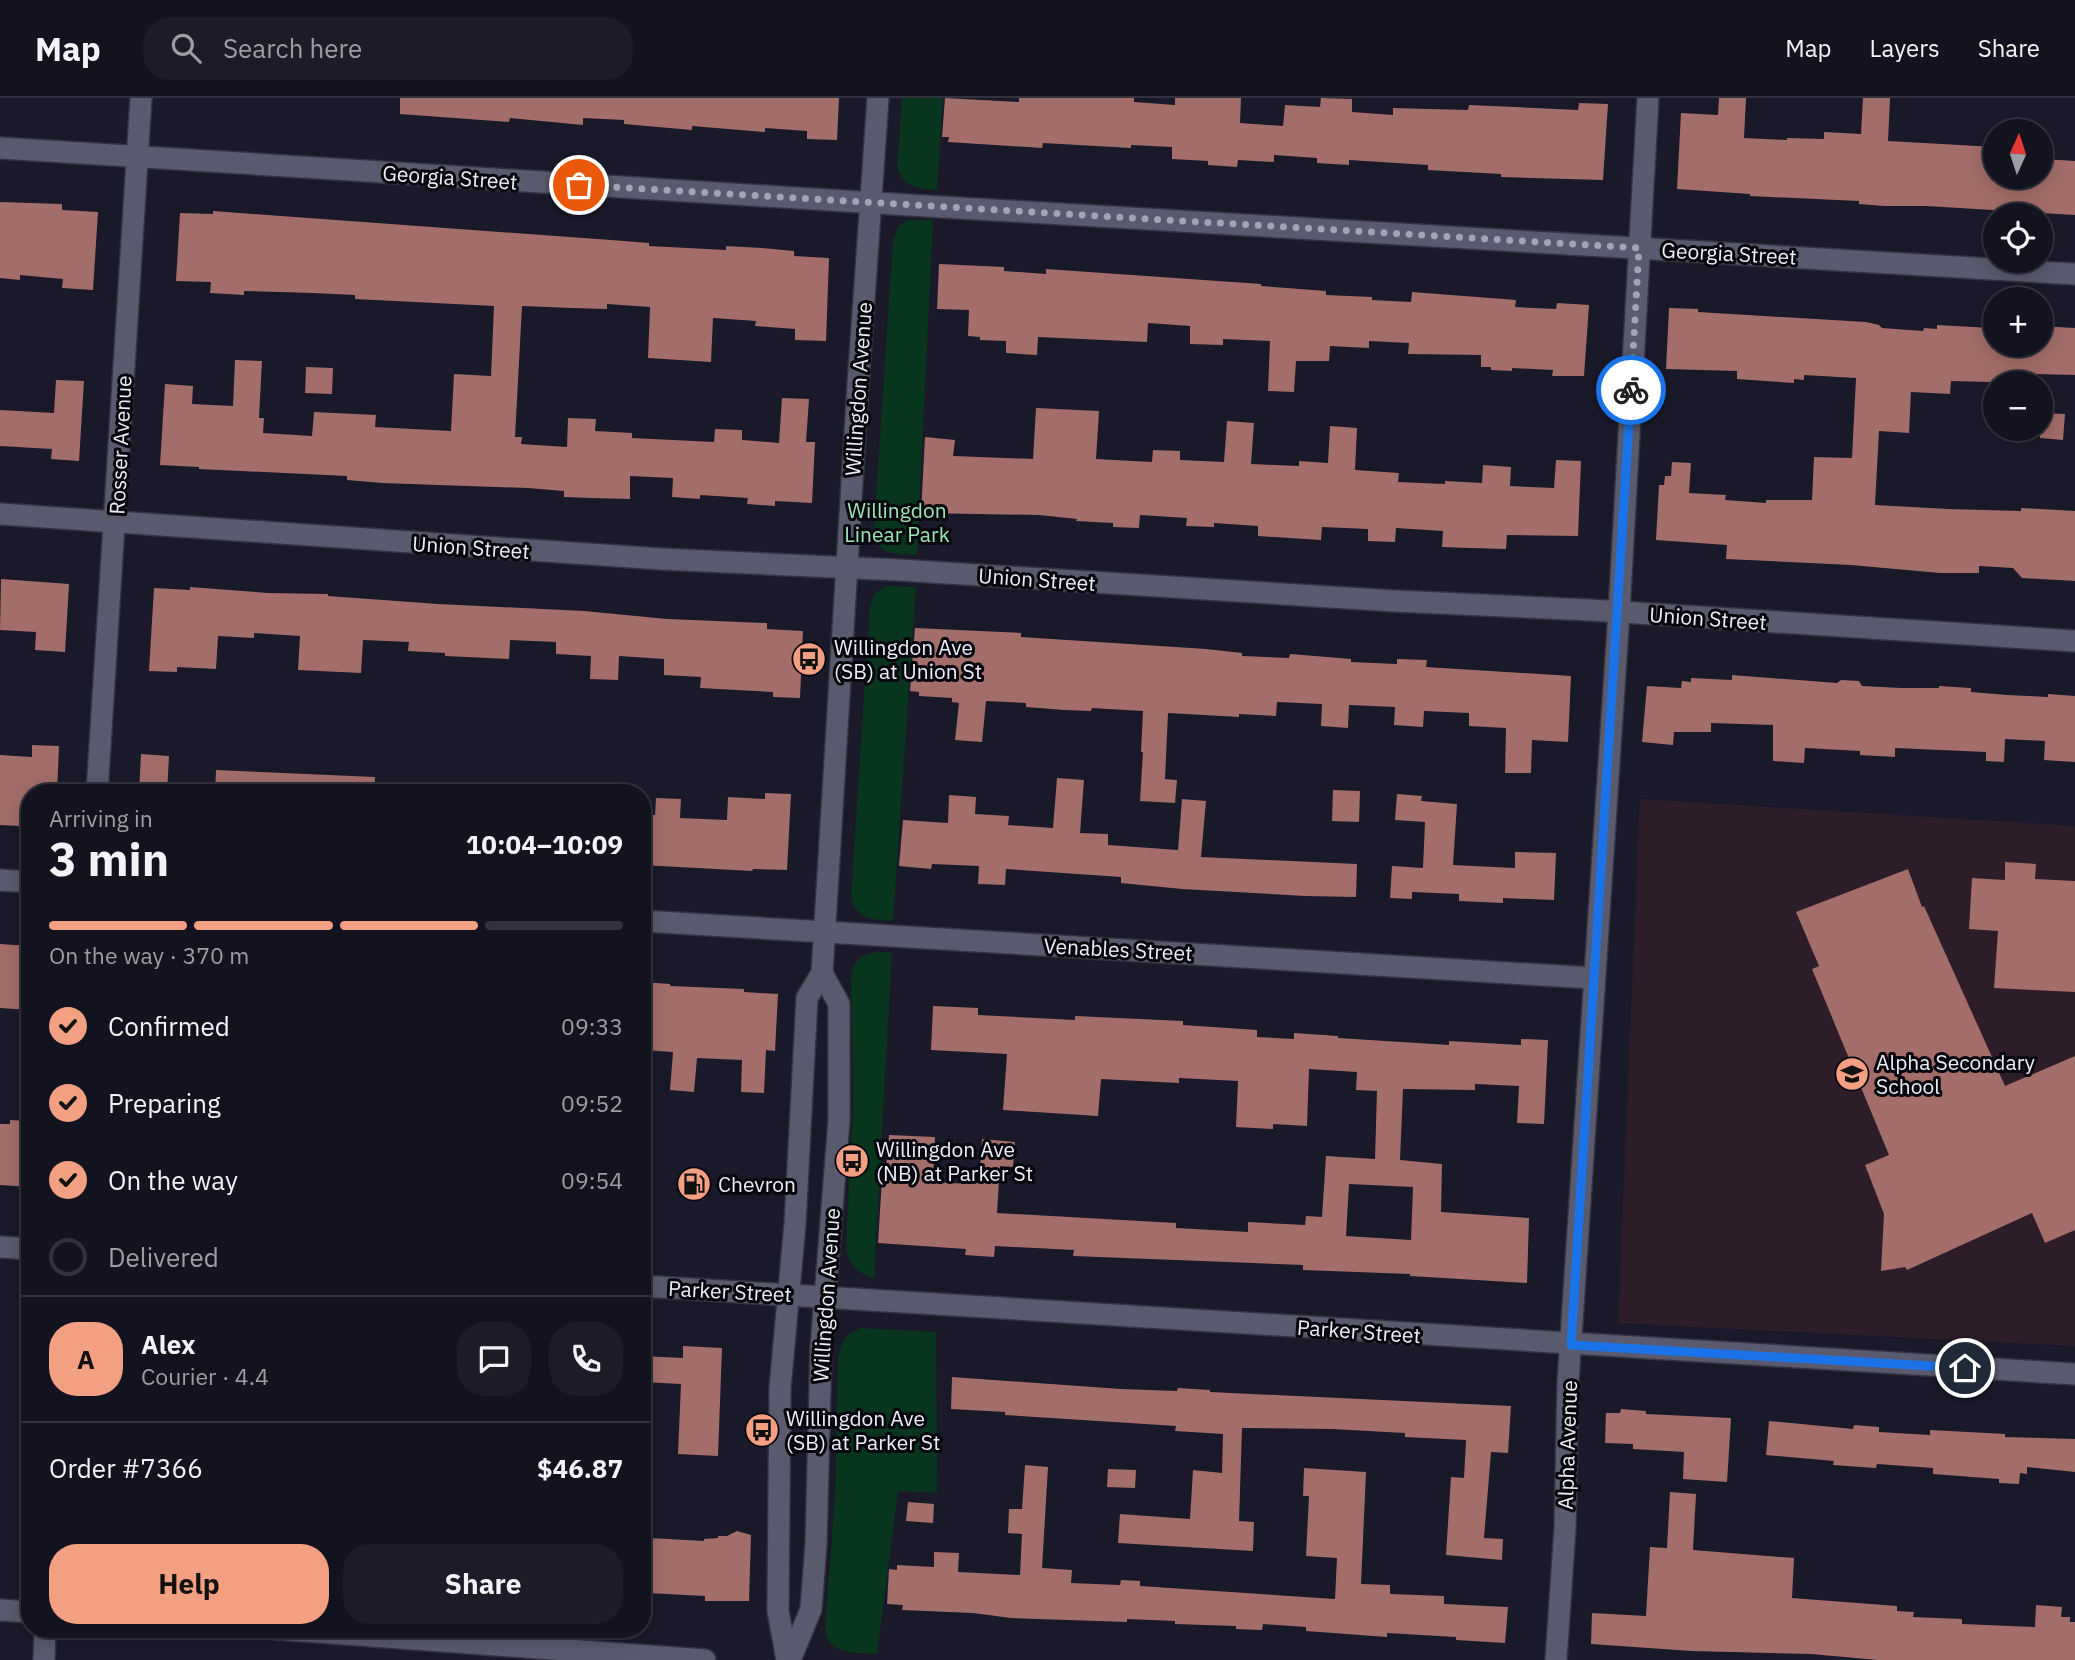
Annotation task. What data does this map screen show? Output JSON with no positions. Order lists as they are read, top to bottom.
{
  "streets": {
    "street": [
      "Georgia Street",
      "Willingdon Avenue",
      "Rosser Avenue",
      "Union Street",
      "Venables Street",
      "Parker Street",
      "Alpha Avenue"
    ]
  },
  "crossings": [
    ["Georgia Street", "Willingdon Avenue"],
    ["Georgia Street", "Rosser Avenue"],
    ["Georgia Street", "Alpha Avenue"],
    ["Willingdon Avenue", "Union Street"],
    ["Willingdon Avenue", "Venables Street"],
    ["Willingdon Avenue", "Parker Street"],
    ["Rosser Avenue", "Union Street"],
    ["Union Street", "Alpha Avenue"],
    ["Venables Street", "Alpha Avenue"],
    ["Parker Street", "Alpha Avenue"]
  ],
  "parks": ["Willingdon Linear Park"],
  "places": {
    "bus stop": ["Willingdon Ave (SB) at Union St", "Willingdon Ave (NB) at Parker St", "Willingdon Ave (SB) at Parker St"],
    "school or university": ["Alpha Secondary School"],
    "fuel station": ["Chevron"]
  },
  "north": "top",
  "page": {
    "header": "Map",
    "search": "Search here",
    "nav": ["Map", "Layers", "Share"],
    "map_buttons": ["+", "−"],
    "heading": ["3 min", "Arriving in", "10:04–10:09"],
    "panel": [
      "Alex",
      "Courier · 4.4",
      "Order #7366",
      "$46.87"
    ],
    "bar": "On the way · 370 m",
    "list": [
      ["Confirmed", "09:33"],
      ["Preparing", "09:52"],
      ["On the way", "09:54"],
      "Delivered"
    ],
    "round": "A",
    "buttons": ["Help", "Share"]
  }
}
